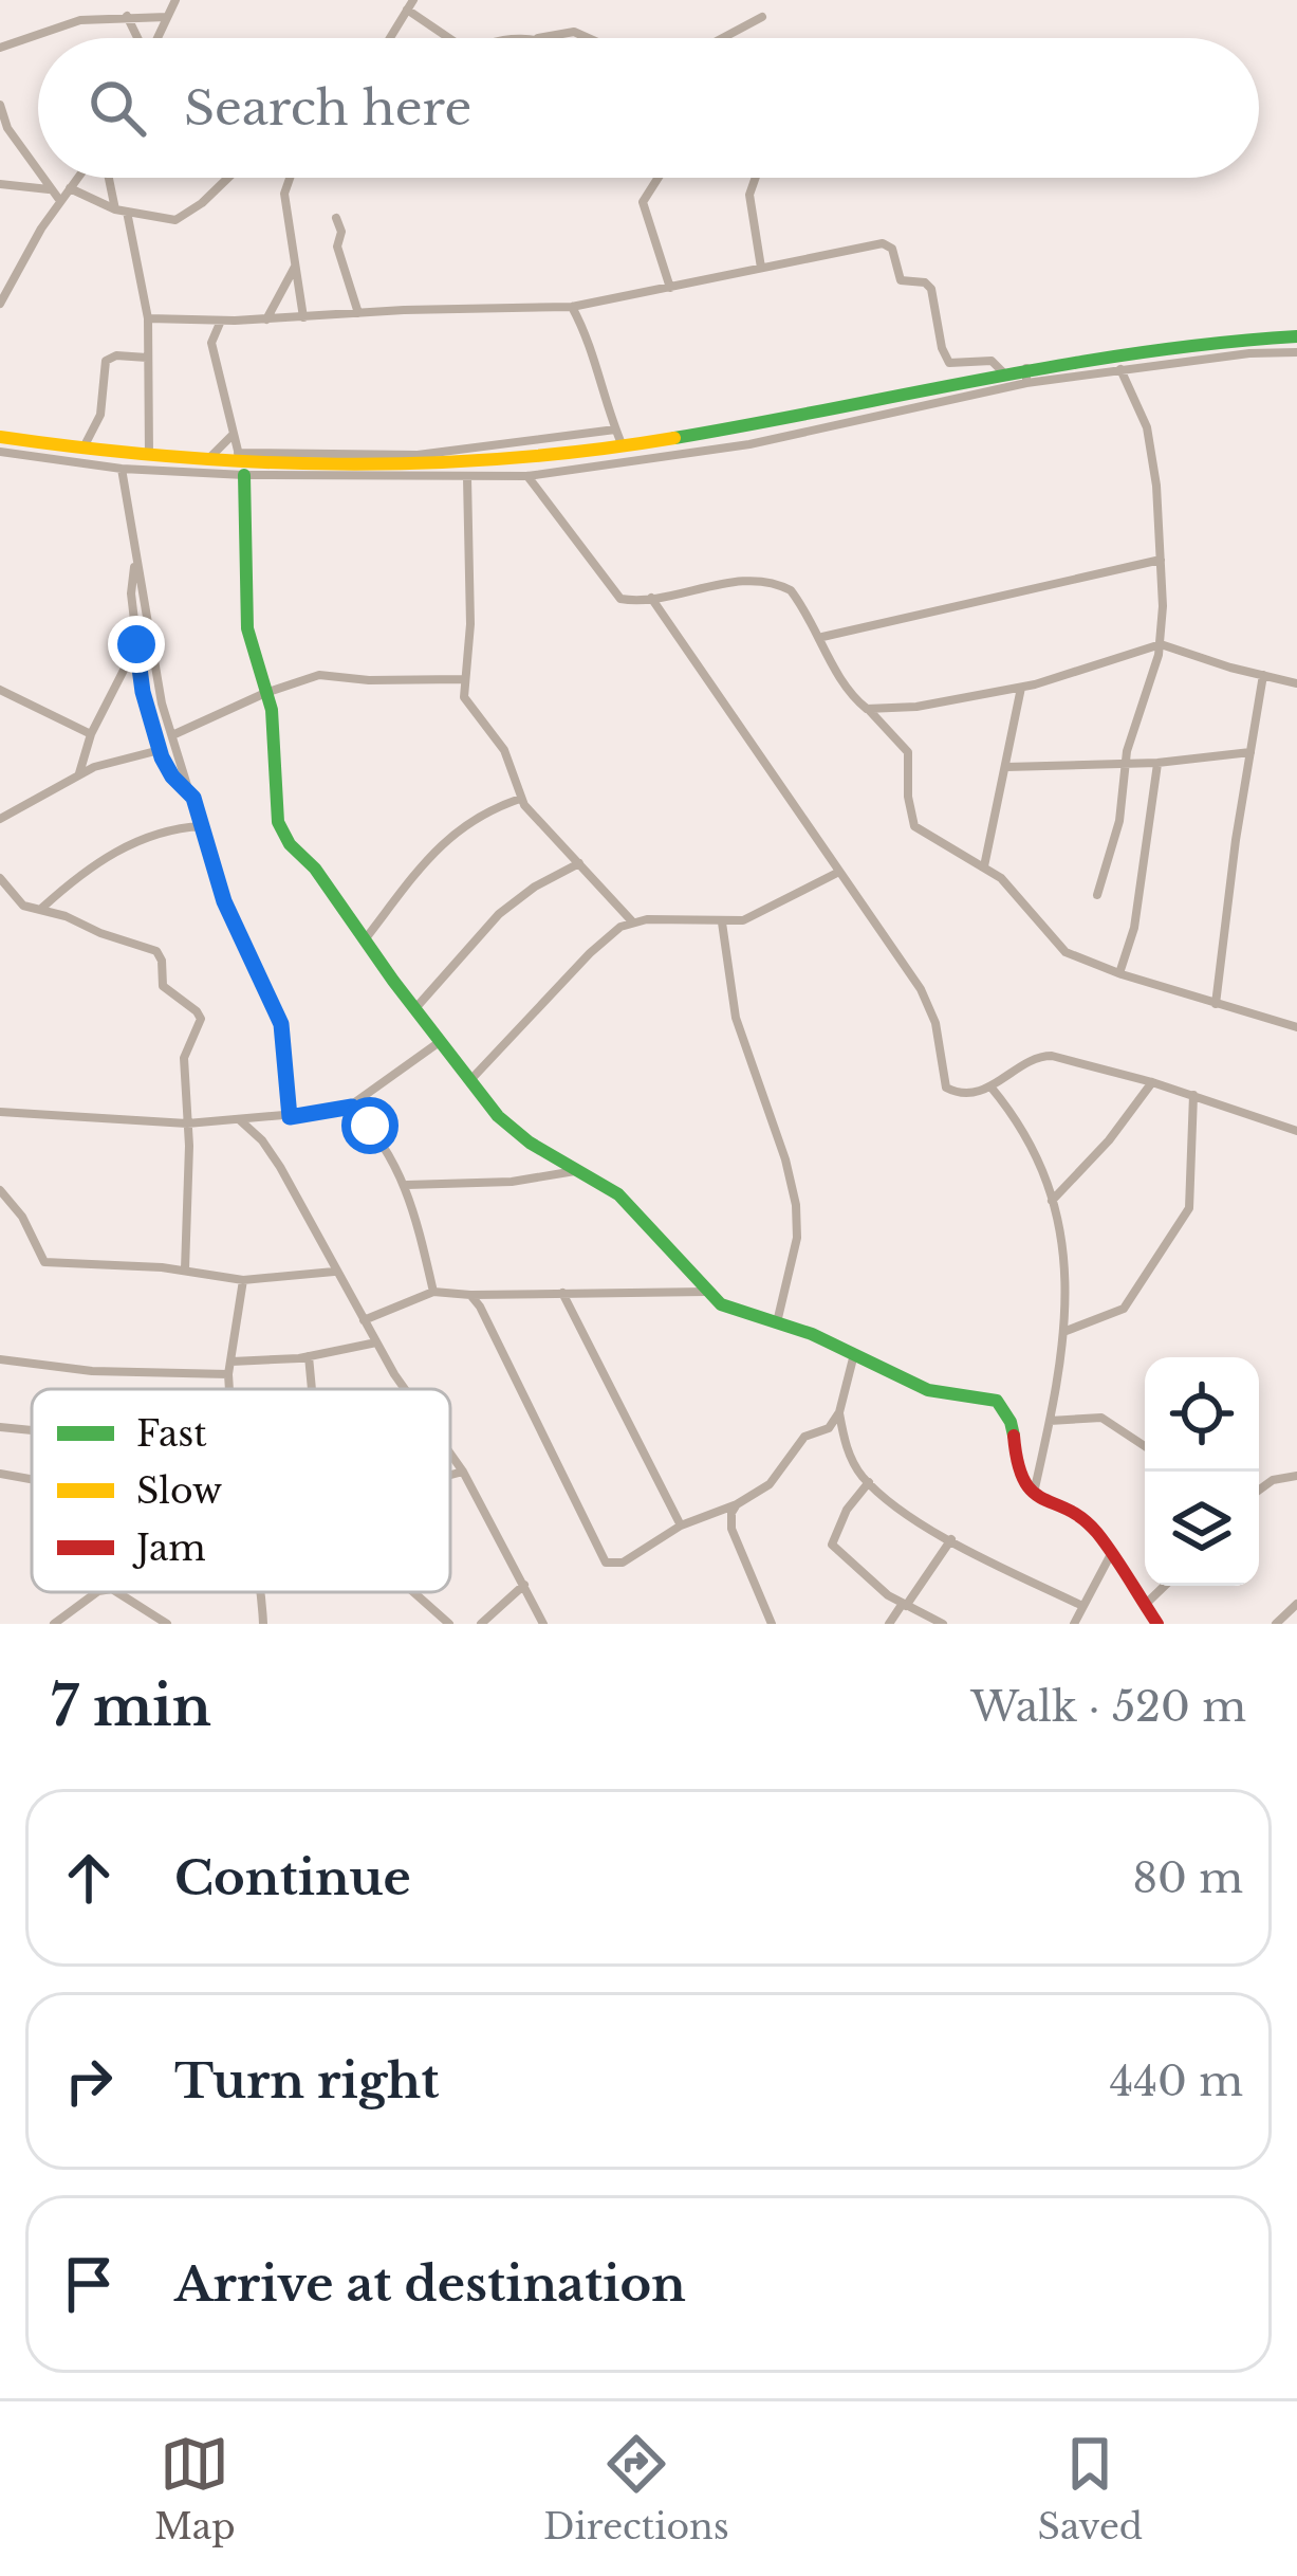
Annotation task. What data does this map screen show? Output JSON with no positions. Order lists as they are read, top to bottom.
{
  "legend": ["Fast", "Slow", "Jam"],
  "page": {
    "search": "Search here",
    "heading": ["7 min", "Walk · 520 m"],
    "list": [
      ["Continue", "80 m"],
      ["Turn right", "440 m"],
      "Arrive at destination"
    ],
    "nav": ["Map", "Directions", "Saved"]
  }
}
